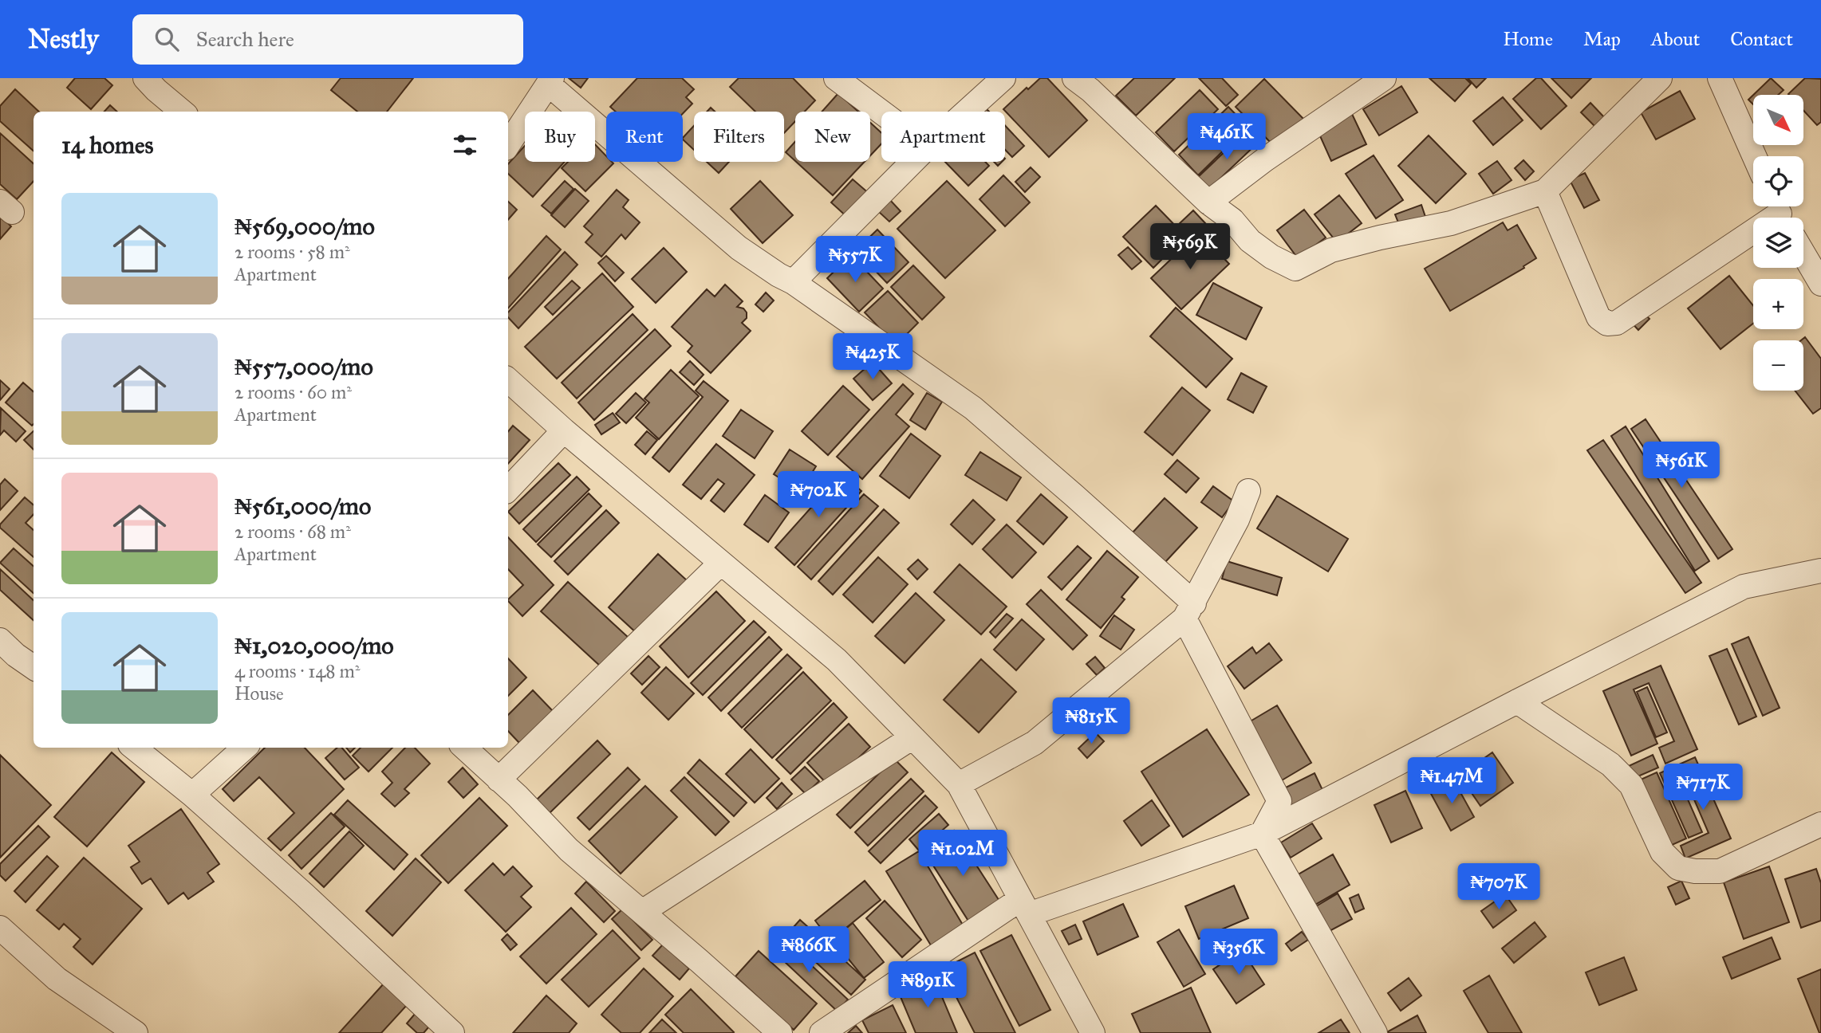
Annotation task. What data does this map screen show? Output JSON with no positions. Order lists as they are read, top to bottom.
{
  "north": "bottom right",
  "page": {
    "header": "Nestly",
    "search": "Search here",
    "nav": [
      "Home",
      "Map",
      "About",
      "Contact"
    ],
    "map_buttons": ["+", "−"],
    "chip": [
      "Buy",
      "Rent",
      "Filters",
      "New",
      "Apartment"
    ],
    "heading": "14 homes",
    "price": [
      "₦461K",
      "₦569K",
      "₦557K",
      "₦425K",
      "₦561K",
      "₦702K",
      "₦815K",
      "₦1.47M",
      "₦717K",
      "₦1.02M",
      "₦707K",
      "₦866K",
      "₦356K",
      "₦891K"
    ],
    "list": [
      {
        "name": "₦569,000/mo",
        "note": "2 rooms · 58 m² · Apartment"
      },
      {
        "name": "₦557,000/mo",
        "note": "2 rooms · 60 m² · Apartment"
      },
      {
        "name": "₦561,000/mo",
        "note": "2 rooms · 68 m² · Apartment"
      },
      {
        "name": "₦1,020,000/mo",
        "note": "4 rooms · 148 m² · House"
      }
    ]
  }
}
